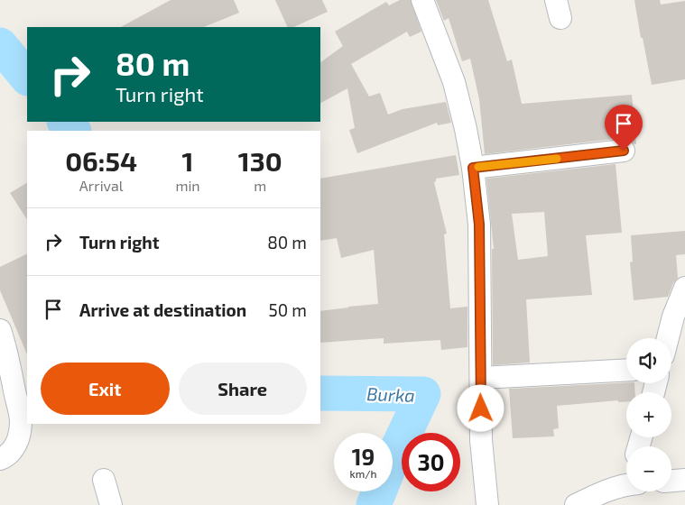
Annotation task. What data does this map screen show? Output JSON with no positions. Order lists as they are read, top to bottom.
{
  "water": ["Burka"],
  "page": {
    "turn": ["80 m", "Turn right"],
    "eta": [
      "06:54",
      "Arrival",
      "1",
      "min",
      "130",
      "m"
    ],
    "list": [
      {
        "name": "Turn right",
        "value": "80 m"
      },
      {
        "name": "Arrive at destination",
        "value": "50 m"
      }
    ],
    "map_buttons": ["+", "−"],
    "buttons": ["Exit", "Share"],
    "speed": "19 km/h",
    "limit": "30"
  }
}
